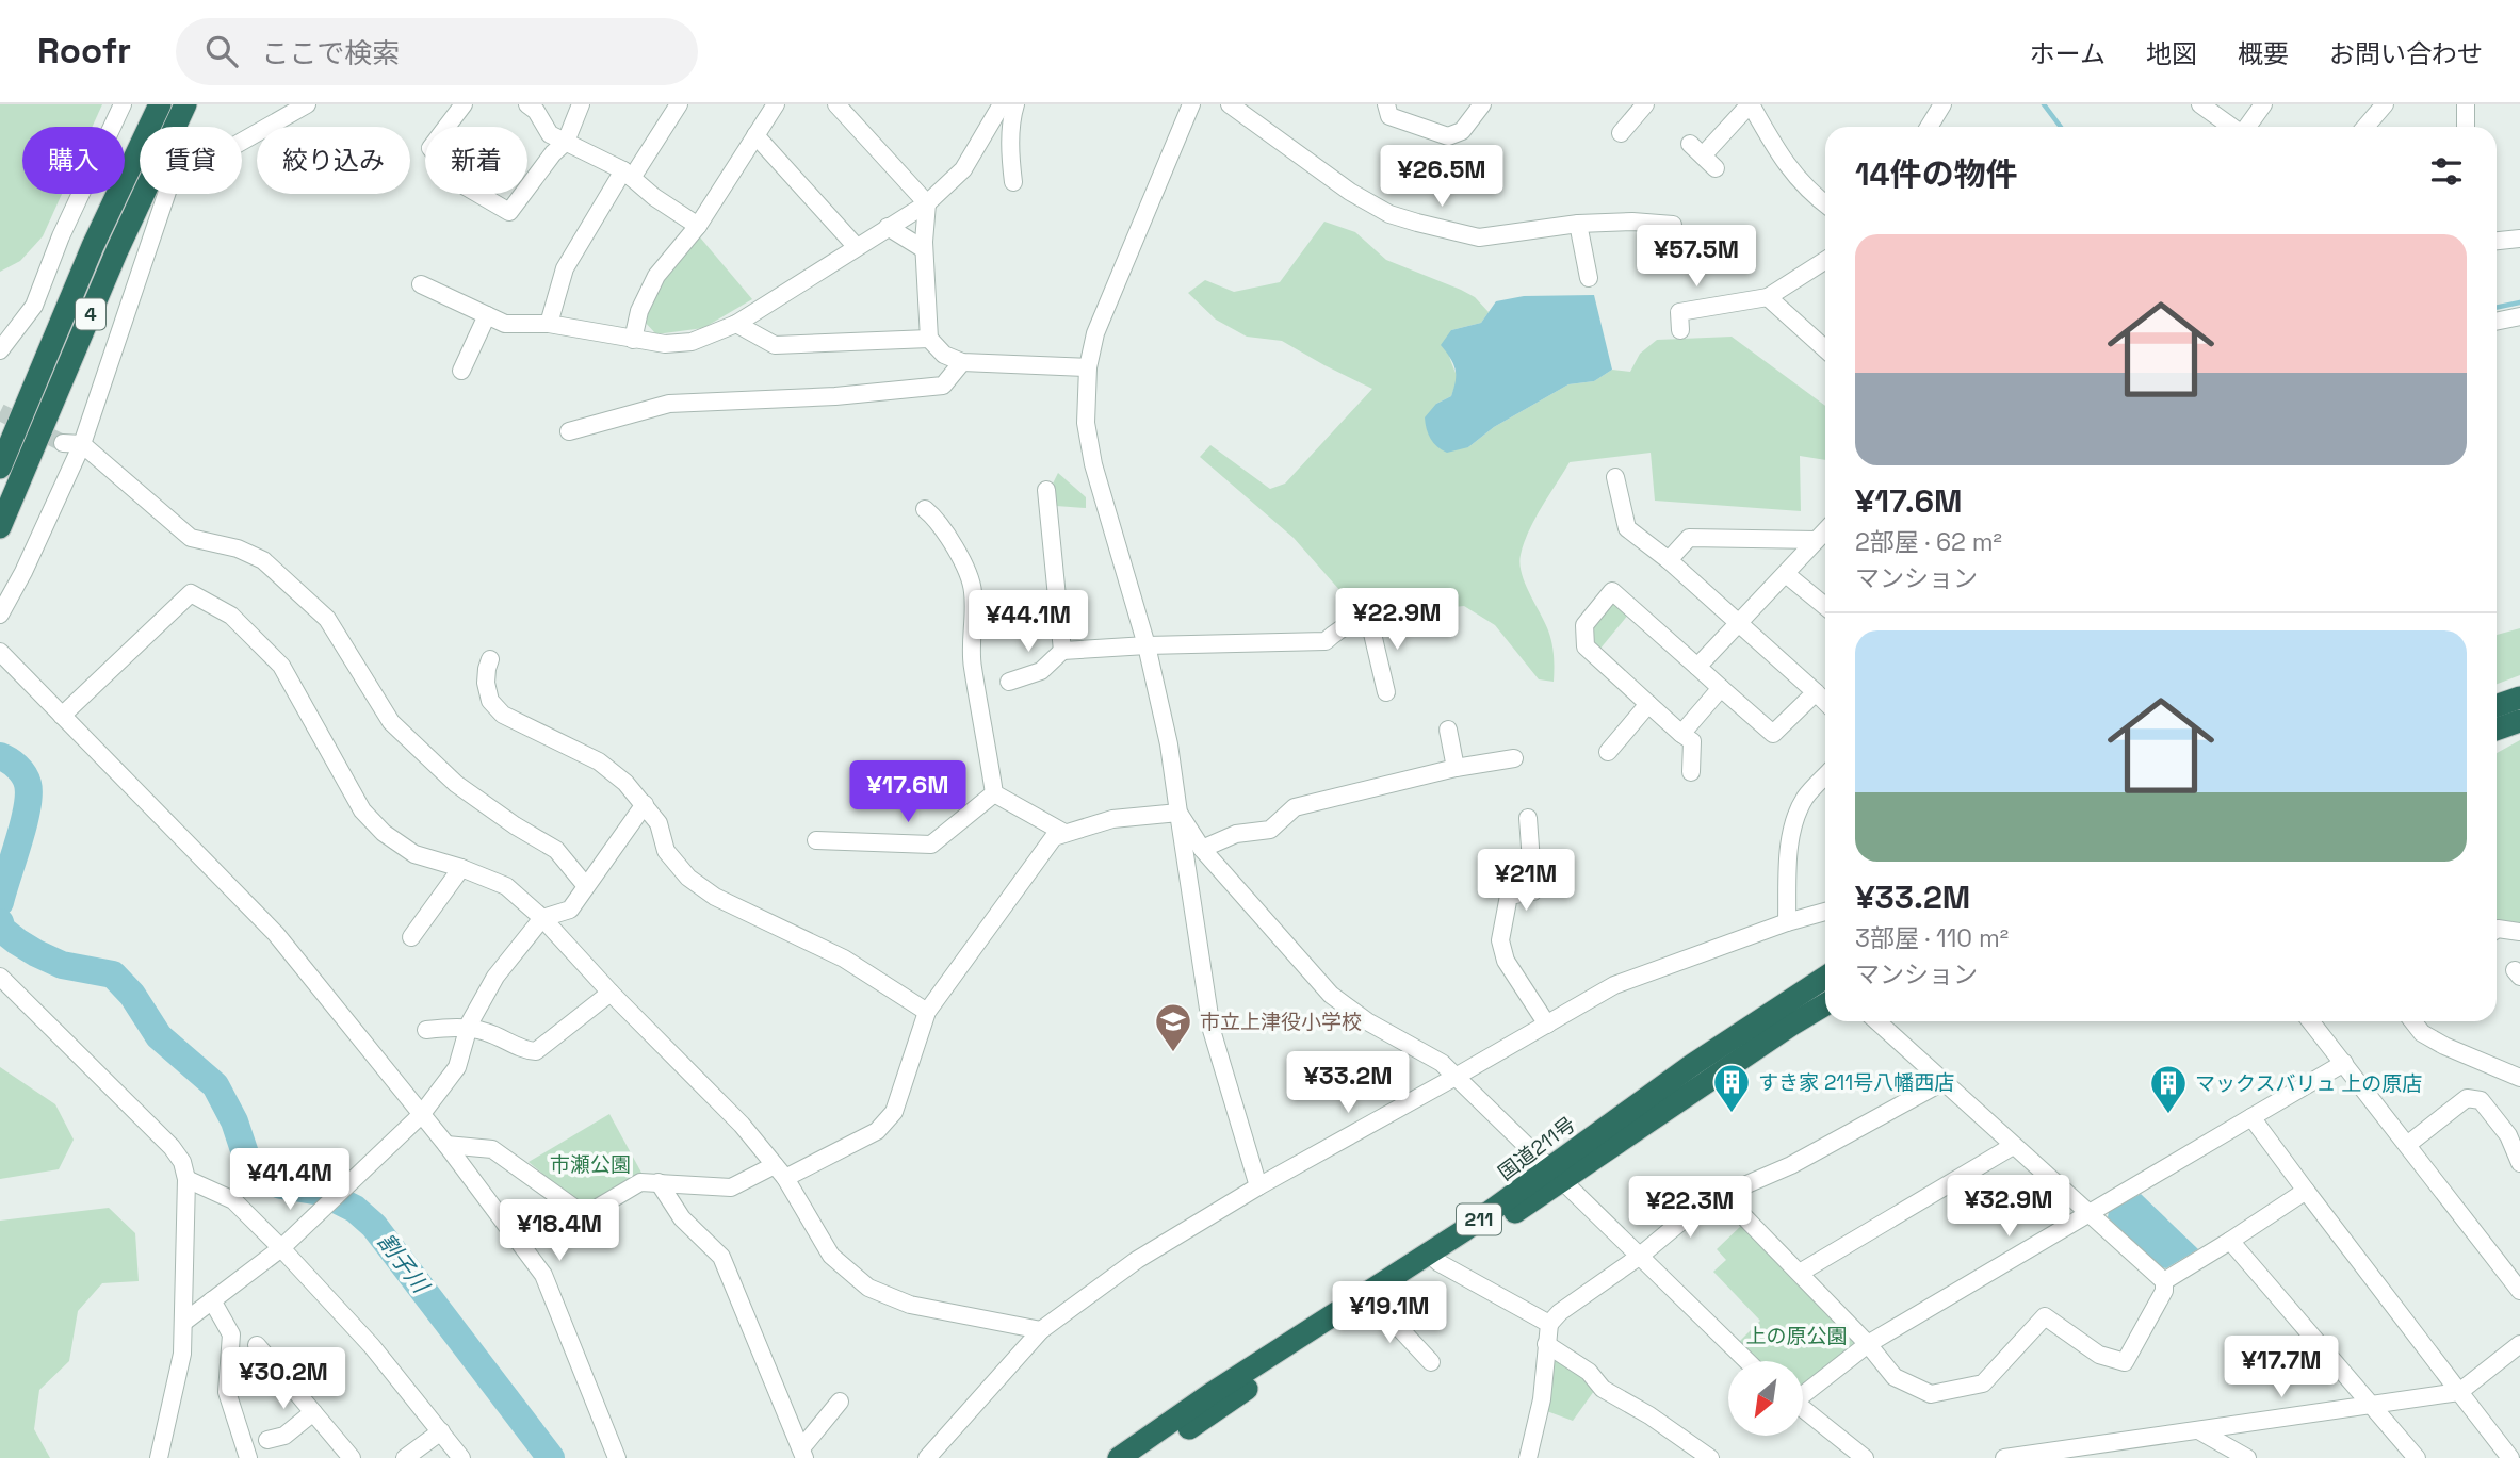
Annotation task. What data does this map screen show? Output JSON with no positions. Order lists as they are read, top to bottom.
{
  "streets": {
    "highway": ["4", "国道211号", "211"]
  },
  "water": ["割子川"],
  "parks": ["市瀬公園", "上の原公園"],
  "places": {
    "school or university": ["市立上津役小学校"],
    "building": ["すき家 211号八幡西店", "マックスバリュ 上の原店"]
  },
  "north": "bottom left",
  "page": {
    "header": "Roofr",
    "search": "ここで検索",
    "nav": [
      "ホーム",
      "地図",
      "概要",
      "お問い合わせ"
    ],
    "chip": [
      "購入",
      "賃貸",
      "絞り込み",
      "新着"
    ],
    "heading": "14件の物件",
    "price": [
      "¥26.5M",
      "¥57.5M",
      "¥22.9M",
      "¥44.1M",
      "¥17.6M",
      "¥21M",
      "¥33.2M",
      "¥41.4M",
      "¥32.9M",
      "¥22.3M",
      "¥18.4M",
      "¥19.1M",
      "¥17.7M",
      "¥30.2M"
    ],
    "list": [
      {
        "name": "¥17.6M",
        "note": "2部屋 · 62 m² · マンション"
      },
      {
        "name": "¥33.2M",
        "note": "3部屋 · 110 m² · マンション"
      }
    ]
  }
}
